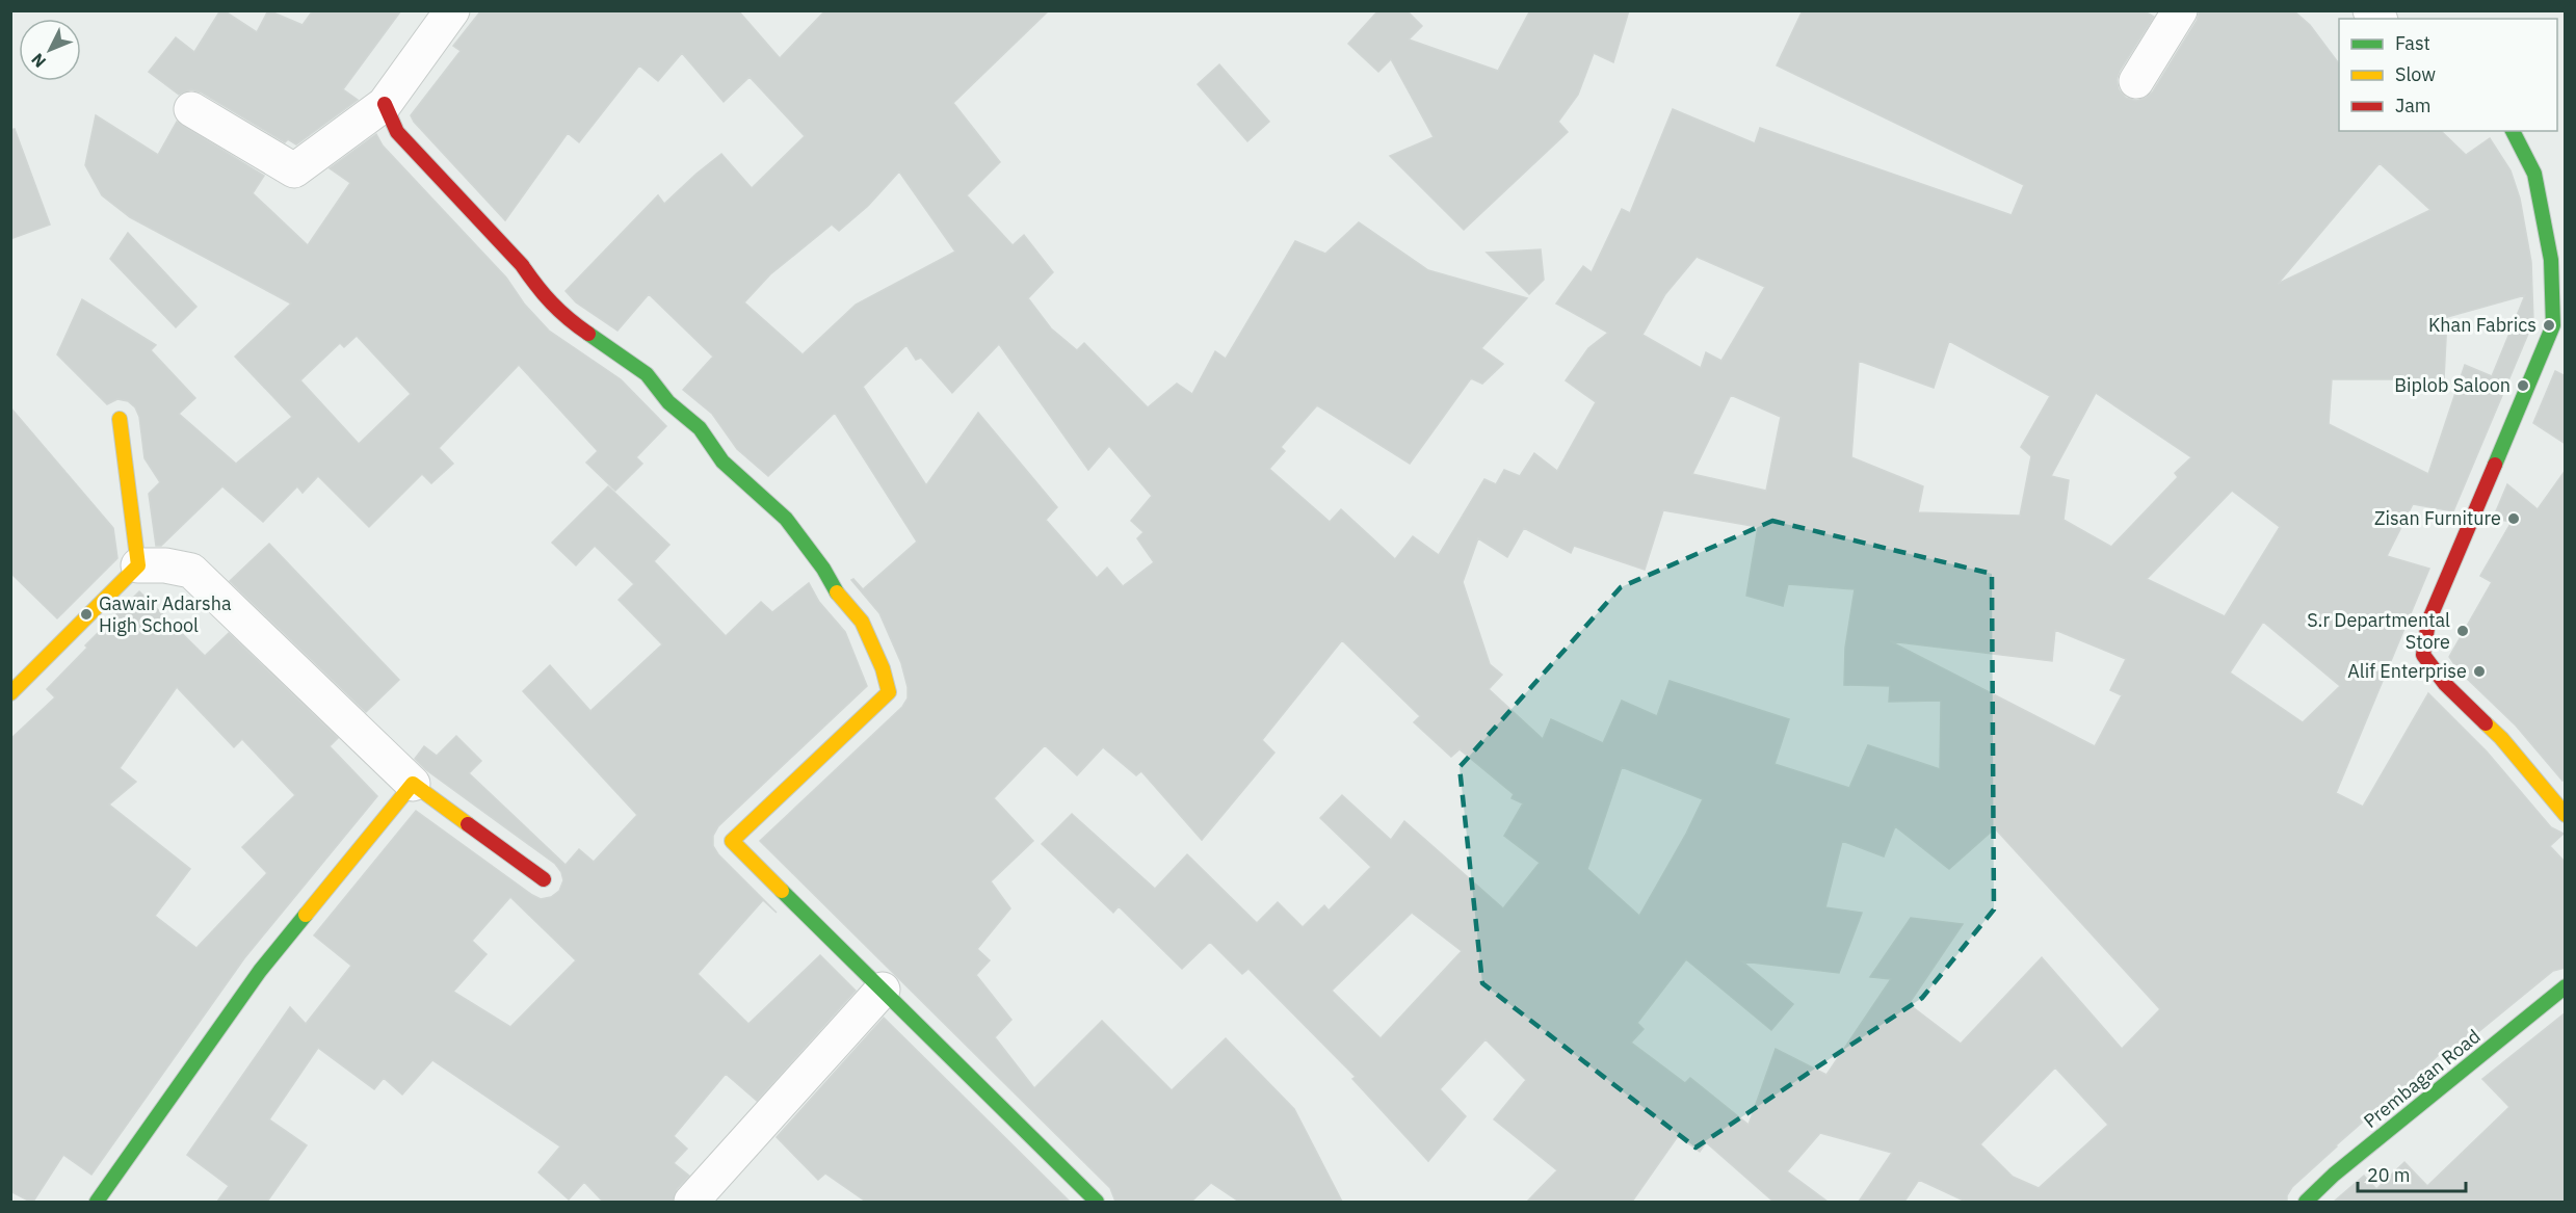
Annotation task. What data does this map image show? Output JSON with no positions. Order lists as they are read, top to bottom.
{
  "streets": {
    "street": ["Prembagan Road"]
  },
  "places": [
    "Khan Fabrics",
    "Biplob Saloon",
    "Zisan Furniture",
    "Gawair Adarsha High School",
    "S.r Departmental Store",
    "Alif Enterprise"
  ],
  "legend": ["Fast", "Slow", "Jam"],
  "scale_bar": "20 m",
  "north": "bottom left"
}
